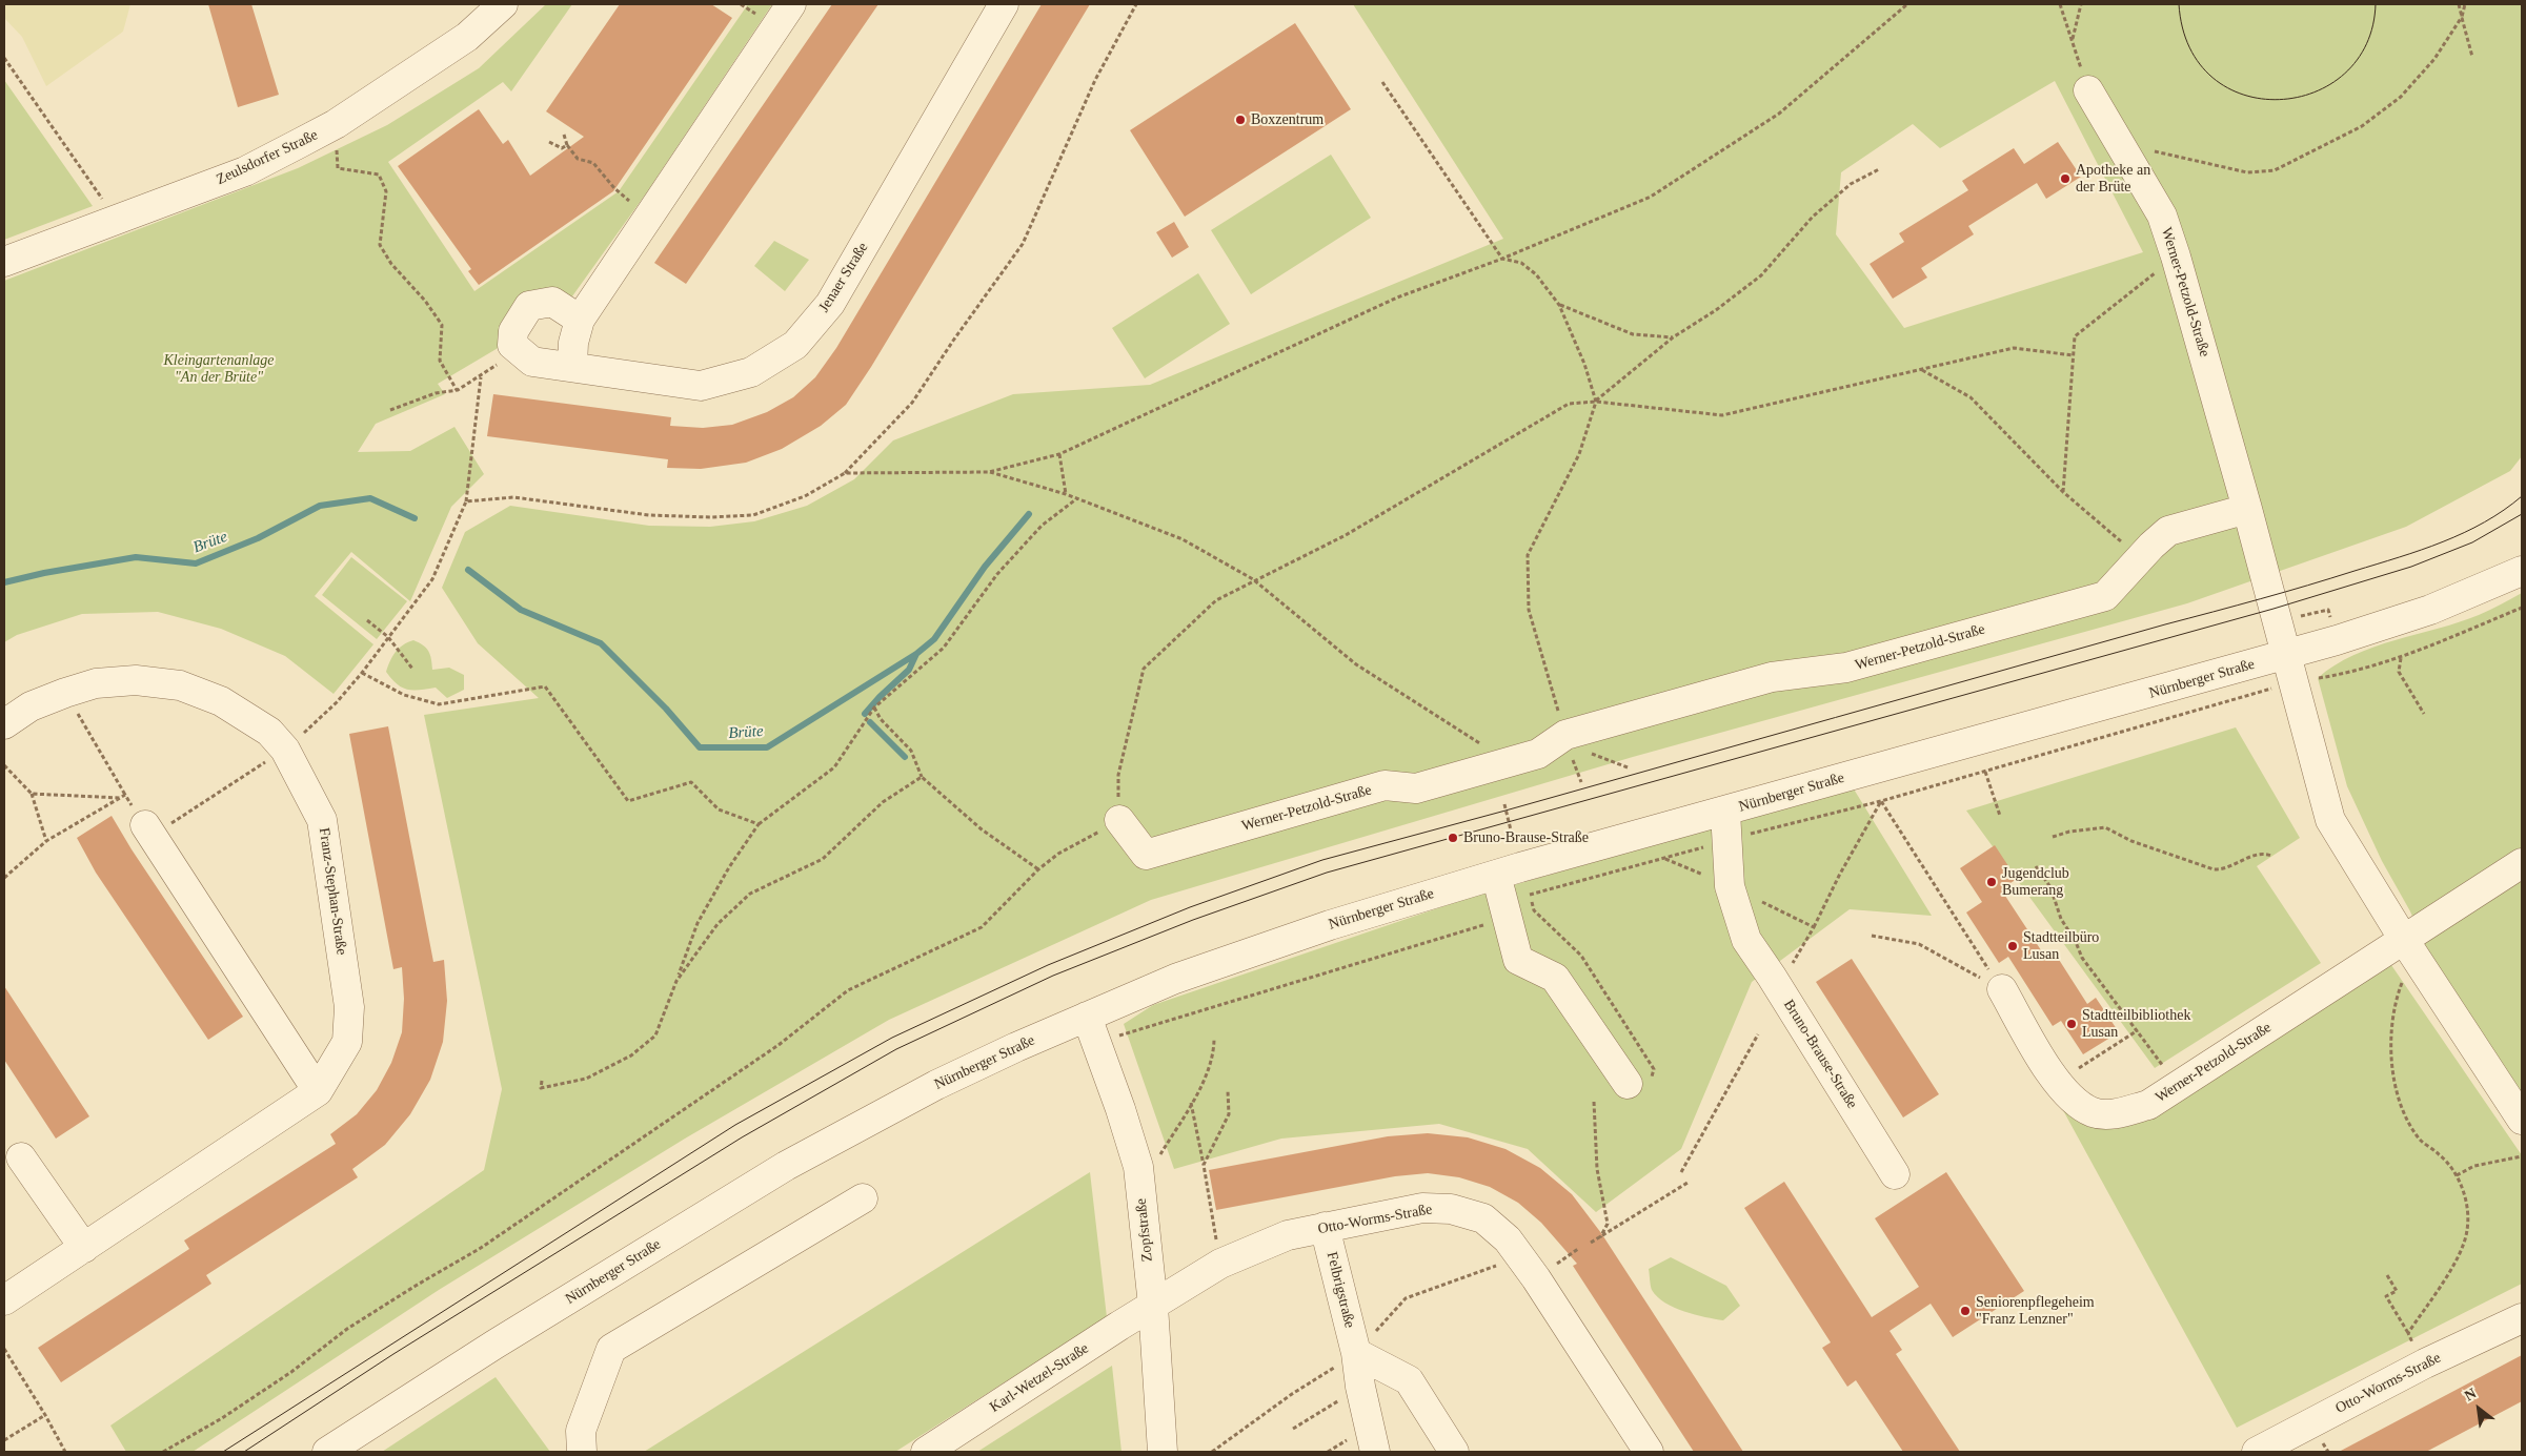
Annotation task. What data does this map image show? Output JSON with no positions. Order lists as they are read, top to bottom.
{
  "streets": {
    "street": [
      "Zeulsdorfer Straße",
      "Jenaer Straße",
      "Werner-Petzold-Straße",
      "Nürnberger Straße",
      "Franz-Stephan-Straße",
      "Bruno-Brause-Straße",
      "Otto-Worms-Straße",
      "Zopfstraße",
      "Felbrigstraße",
      "Karl-Wetzel-Straße"
    ]
  },
  "crossings": [
    ["Werner-Petzold-Straße", "Nürnberger Straße"],
    ["Nürnberger Straße", "Bruno-Brause-Straße"],
    ["Nürnberger Straße", "Zopfstraße"],
    ["Otto-Worms-Straße", "Zopfstraße"],
    ["Otto-Worms-Straße", "Felbrigstraße"],
    ["Otto-Worms-Straße", "Karl-Wetzel-Straße"],
    ["Zopfstraße", "Karl-Wetzel-Straße"]
  ],
  "water": ["Brüte"],
  "parks": ["Kleingartenanlage \"An der Brüte\""],
  "places": [
    "Boxzentrum",
    "Apotheke an der Brüte",
    "Bruno-Brause-Straße",
    "Jugendclub Bumerang",
    "Stadtteilbüro Lusan",
    "Stadtteilbibliothek Lusan",
    "Seniorenpflegeheim \"Franz Lenzner\""
  ],
  "north": "top left"
}
